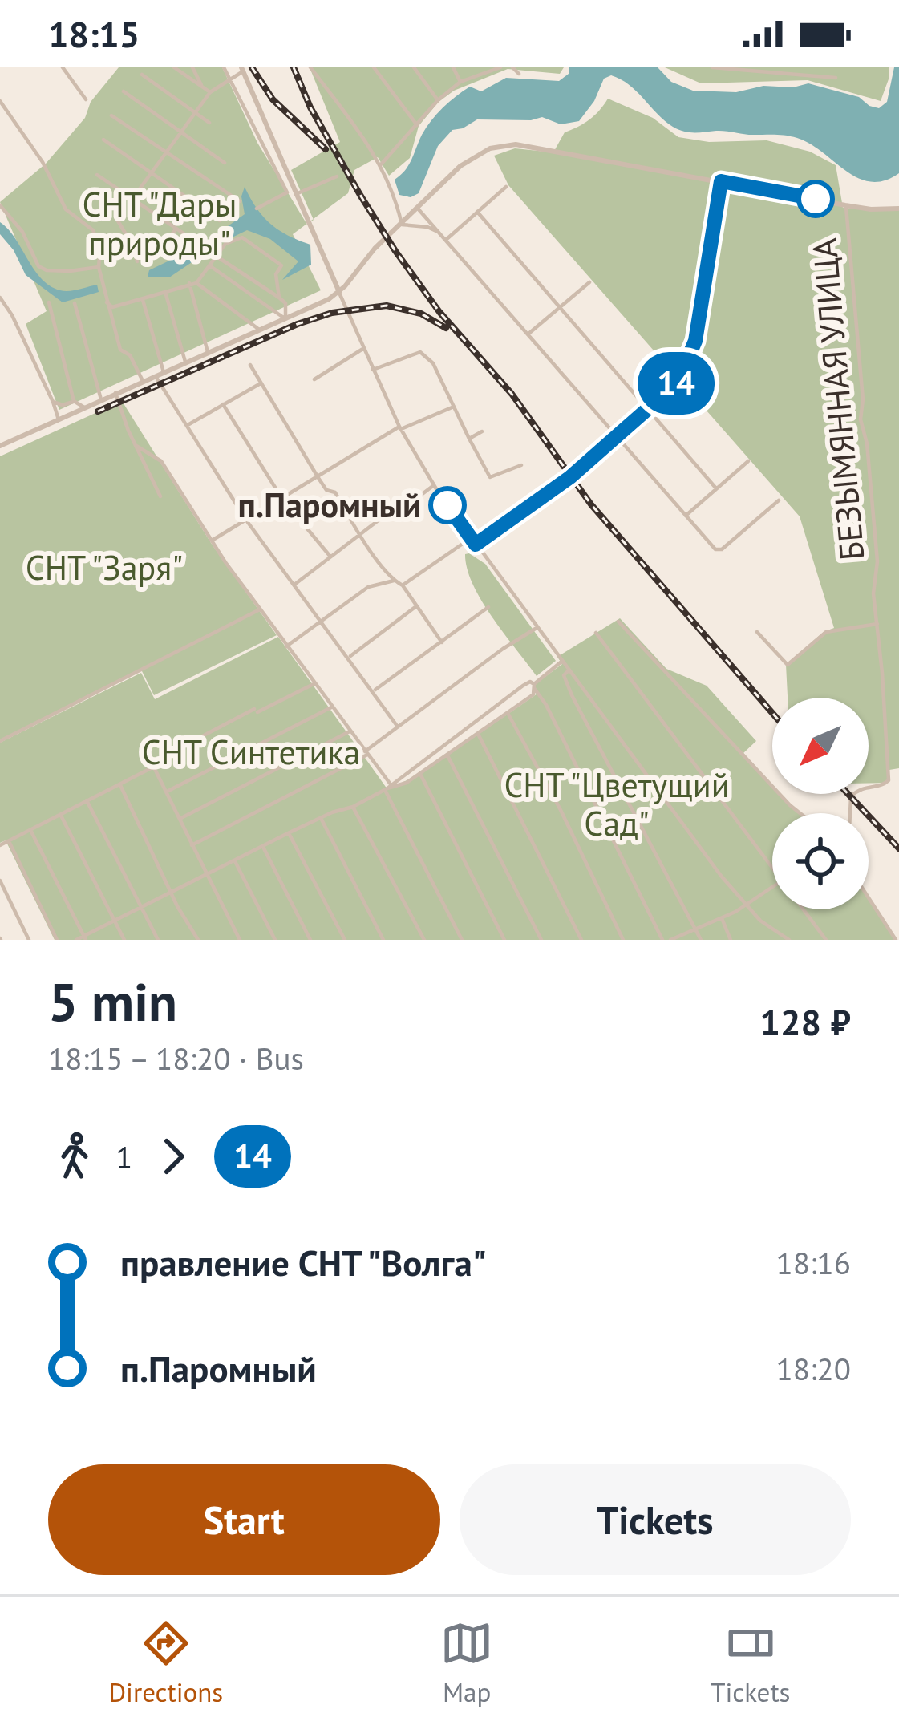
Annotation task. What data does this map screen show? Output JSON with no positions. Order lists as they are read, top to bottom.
{
  "streets": {
    "street": ["БЕЗЫМЯННАЯ УЛИЦА"]
  },
  "parks": [
    "СНТ \"Дары природы\"",
    "СНТ \"Заря\"",
    "СНТ Синтетика",
    "СНТ \"Цветущий Сад\""
  ],
  "places": ["п.Паромный"],
  "lines": ["bus line 14"],
  "north": "bottom left",
  "page": {
    "status": "18:15",
    "on_map": "14",
    "heading": ["5 min", "18:15 – 18:20 · Bus", "128 ₽"],
    "legs": ["1", "14"],
    "list": [
      {
        "name": "правление СНТ \"Волга\"",
        "value": "18:16"
      },
      {
        "name": "п.Паромный",
        "value": "18:20"
      }
    ],
    "buttons": ["Start", "Tickets"],
    "tabs": ["Directions", "Map", "Tickets"]
  }
}
